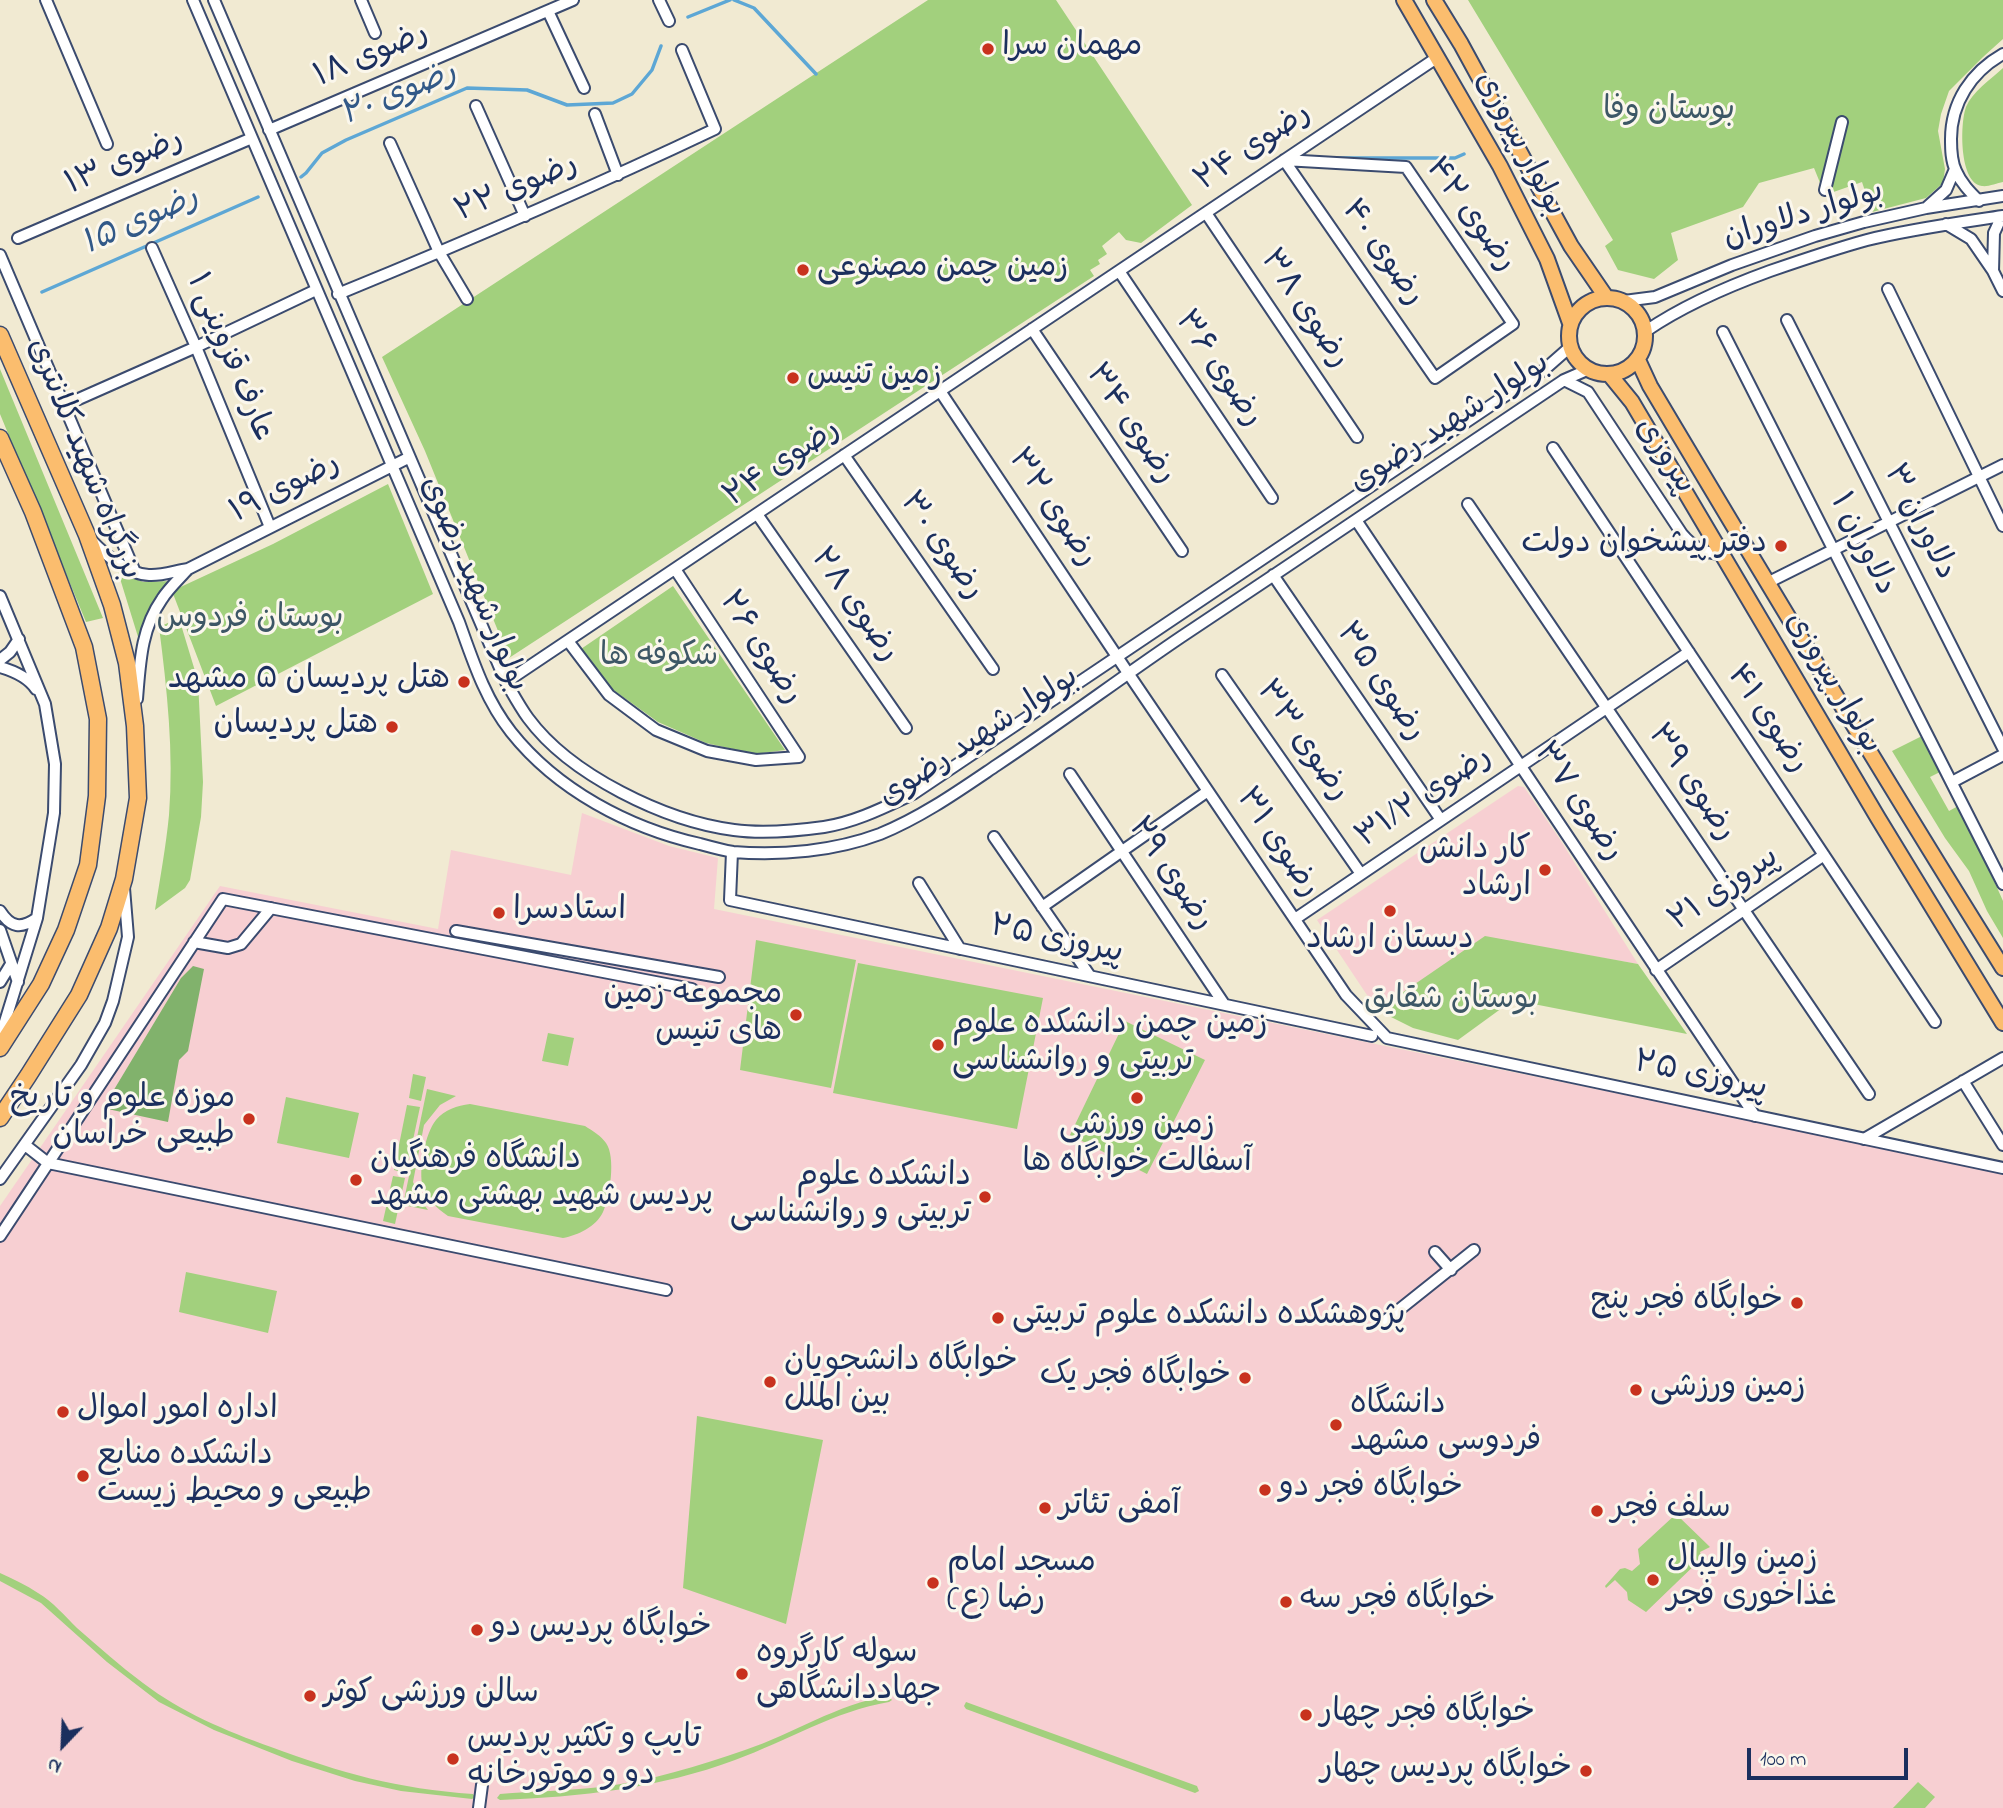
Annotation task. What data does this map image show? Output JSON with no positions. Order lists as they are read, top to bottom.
{
  "streets": {
    "highway": ["بزرگراه شهید کلانتری"],
    "main road": ["بولوار پیروزی"],
    "street": [
      "رضوی ۱۸",
      "رضوی ۲۴",
      "رضوی ۱۳",
      "رضوی ۲۲",
      "رضوی ۴۲",
      "بولوار دلاوران",
      "رضوی ۴۰",
      "رضوی ۳۸",
      "عارف قزوینی ۱",
      "رضوی ۳۶",
      "رضوی ۳۴",
      "بولوار شهید رضوی",
      "پیروزی",
      "رضوی ۱۹",
      "رضوی ۳۲",
      "دلاوران ۳",
      "دلاوران ۱",
      "رضوی ۳۰",
      "رضوی ۲۸",
      "رضوی ۲۶",
      "رضوی ۳۵",
      "رضوی ۴۱",
      "رضوی ۳۳",
      "رضوی ۳۹",
      "رضوی ۳۱/۲",
      "رضوی ۳۷",
      "رضوی ۳۱",
      "رضوی ۲۹",
      "پیروزی ۲۱",
      "پیروزی ۲۵"
    ]
  },
  "crossings": [
    ["رضوی ۱۸", "بولوار شهید رضوی"],
    ["بولوار پیروزی", "رضوی ۲۴"],
    ["بولوار پیروزی", "بولوار دلاوران"],
    ["بولوار پیروزی", "بولوار شهید رضوی"],
    ["بولوار پیروزی", "پیروزی"],
    ["رضوی ۲۴", "رضوی ۴۲"],
    ["رضوی ۲۴", "رضوی ۴۰"],
    ["رضوی ۲۴", "رضوی ۳۸"],
    ["رضوی ۲۴", "رضوی ۳۶"],
    ["رضوی ۲۴", "رضوی ۳۴"],
    ["رضوی ۲۴", "بولوار شهید رضوی"],
    ["رضوی ۲۴", "رضوی ۳۲"],
    ["رضوی ۲۴", "رضوی ۳۰"],
    ["رضوی ۲۴", "رضوی ۲۸"],
    ["رضوی ۲۴", "رضوی ۲۶"],
    ["رضوی ۱۳", "بولوار شهید رضوی"],
    ["رضوی ۲۲", "بولوار شهید رضوی"],
    ["رضوی ۴۲", "رضوی ۴۰"],
    ["بولوار دلاوران", "بولوار شهید رضوی"],
    ["عارف قزوینی ۱", "رضوی ۱۹"],
    ["بولوار شهید رضوی", "پیروزی"],
    ["بولوار شهید رضوی", "رضوی ۱۹"],
    ["بولوار شهید رضوی", "رضوی ۳۲"],
    ["بولوار شهید رضوی", "رضوی ۳۵"],
    ["بولوار شهید رضوی", "رضوی ۳۷"],
    ["بولوار شهید رضوی", "رضوی ۳۱"],
    ["بولوار شهید رضوی", "پیروزی ۲۵"],
    ["رضوی ۳۲", "رضوی ۳۱"],
    ["رضوی ۳۵", "رضوی ۳۱/۲"],
    ["رضوی ۴۱", "رضوی ۳۱/۲"],
    ["رضوی ۴۱", "پیروزی ۲۱"],
    ["رضوی ۳۳", "رضوی ۳۱/۲"],
    ["رضوی ۳۹", "رضوی ۳۱/۲"],
    ["رضوی ۳۹", "پیروزی ۲۱"],
    ["رضوی ۳۱/۲", "رضوی ۳۷"],
    ["رضوی ۳۱/۲", "رضوی ۳۱"],
    ["رضوی ۳۷", "پیروزی ۲۱"],
    ["رضوی ۳۷", "پیروزی ۲۵"],
    ["رضوی ۳۱", "پیروزی ۲۵"],
    ["رضوی ۲۹", "پیروزی ۲۵"]
  ],
  "water": ["رضوی ۲۰", "رضوی ۱۵"],
  "parks": [
    "بوستان وفا",
    "بوستان فردوس",
    "شکوفه ها",
    "بوستان شقایق"
  ],
  "places": [
    "مهمان سرا",
    "زمین چمن مصنوعی",
    "زمین تنیس",
    "دفتر پیشخوان دولت",
    "هتل پردیسان ۵ مشهد",
    "هتل پردیسان",
    "کار دانش ارشاد",
    "دبستان ارشاد",
    "استادسرا",
    "مجموعه زمین های تنیس",
    "زمین چمن دانشکده علوم تربیتی و روانشناسی",
    "زمین ورزشی آسفالت خوابگاه ها",
    "موزه علوم و تاریخ طبیعی خراسان",
    "دانشگاه فرهنگیان پردیس شهید بهشتی مشهد",
    "دانشکده علوم تربیتی و روانشناسی",
    "خوابگاه فجر پنج",
    "پژوهشکده دانشکده علوم تربیتی",
    "خوابگاه فجر یک",
    "خوابگاه دانشجویان بین الملل",
    "زمین ورزشی",
    "اداره امور اموال",
    "دانشگاه فردوسی مشهد",
    "دانشکده منابع طبیعی و محیط زیست",
    "خوابگاه فجر دو",
    "آمفی تئاتر",
    "سلف فجر",
    "زمین والیبال غذاخوری فجر",
    "مسجد امام رضا (ع)",
    "خوابگاه فجر سه",
    "خوابگاه پردیس دو",
    "سوله کارگروه جهاددانشگاهی",
    "سالن ورزشی کوثر",
    "خوابگاه فجر چهار",
    "تایپ و تکثیر پردیس دو و موتورخانه",
    "خوابگاه پردیس چهار"
  ],
  "scale_bar": "100 m",
  "north": "bottom left"
}
